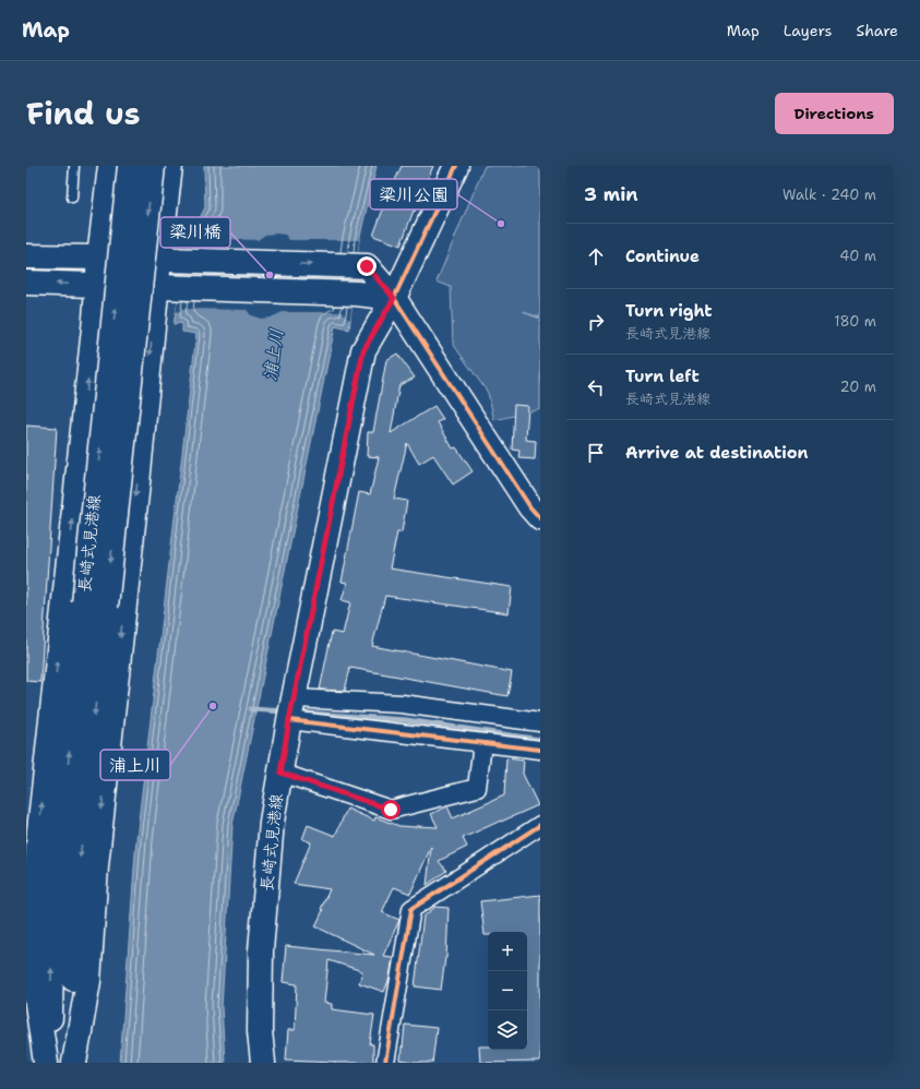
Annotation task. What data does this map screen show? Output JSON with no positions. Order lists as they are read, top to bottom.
{
  "streets": {
    "main road": ["長崎式見港線"]
  },
  "water": ["浦上川"],
  "places": ["梁川公園", "梁川橋", "浦上川"],
  "page": {
    "header": "Map",
    "nav": ["Map", "Layers", "Share"],
    "title": "Find us",
    "buttons": "Directions",
    "heading": ["3 min", "Walk · 240 m"],
    "list": [
      ["Continue", "40 m"],
      ["Turn right", "長崎式見港線", "180 m"],
      ["Turn left", "長崎式見港線", "20 m"],
      "Arrive at destination"
    ],
    "map_buttons": ["+", "−"]
  }
}
